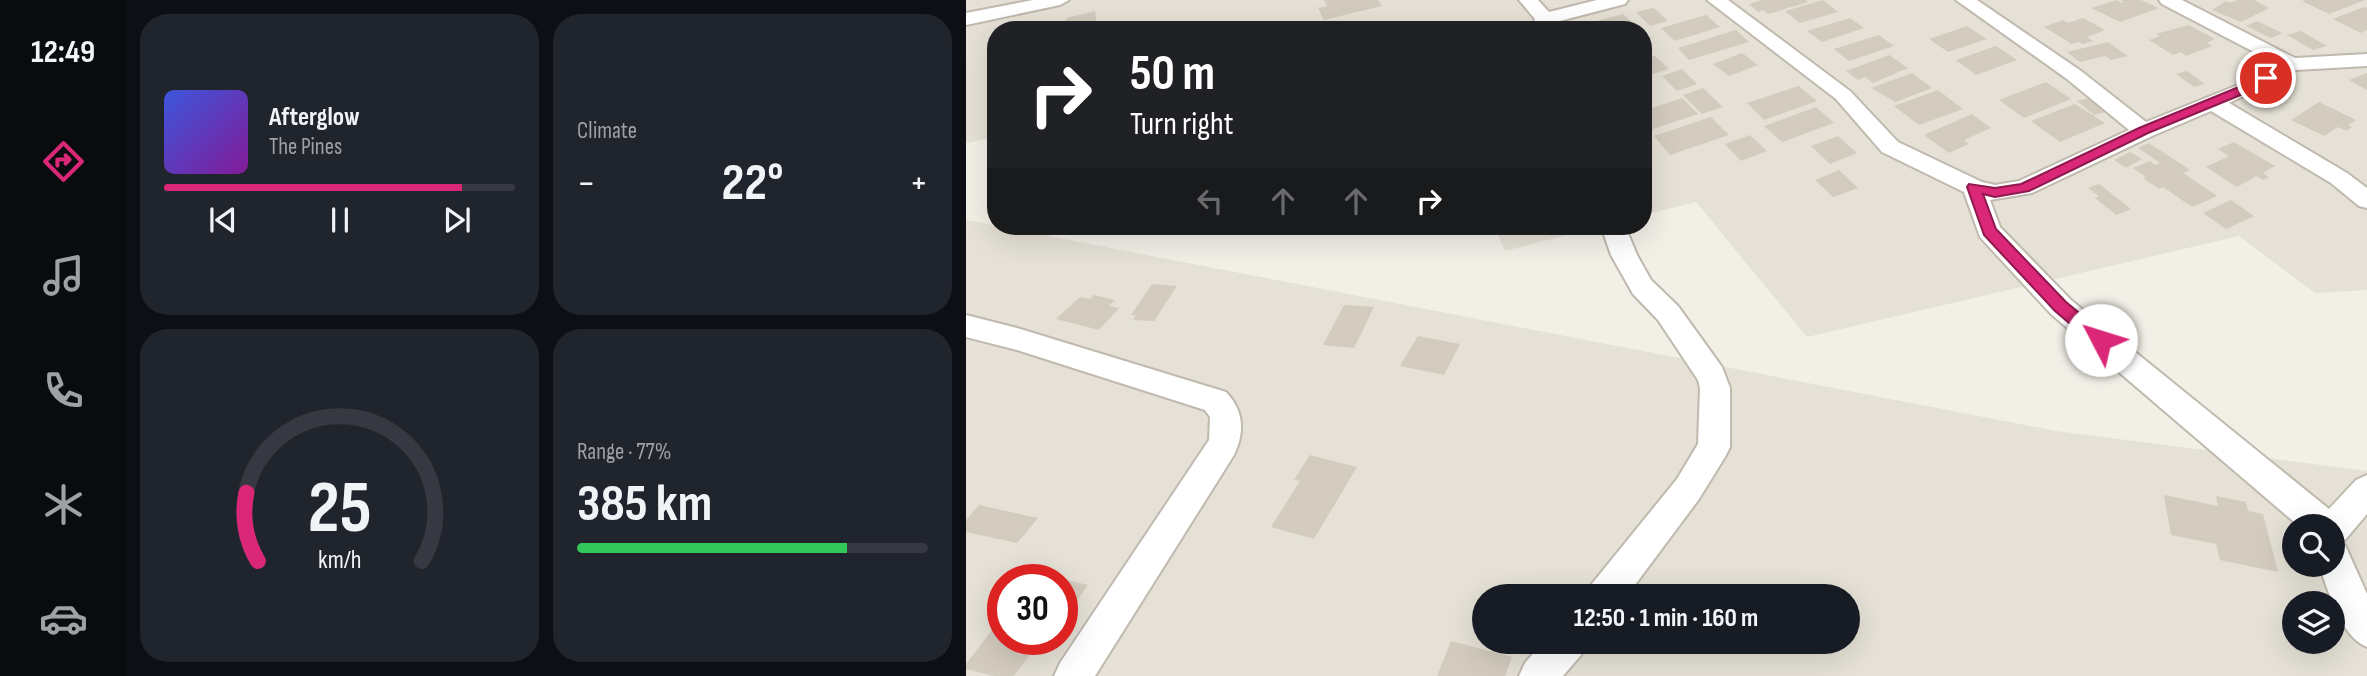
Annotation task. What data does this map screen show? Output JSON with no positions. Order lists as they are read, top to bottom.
{
  "page": {
    "tabs": "12:49",
    "tile": [
      "Climate",
      ["Range · 77%", "385 km"]
    ],
    "turn": ["50 m", "Turn right"],
    "song": ["Afterglow", "The Pines"],
    "heat": ["−", "22°", "+"],
    "limit": "30",
    "trip": "12:50 · 1 min · 160 m",
    "gauge": ["25", "km/h"]
  }
}
